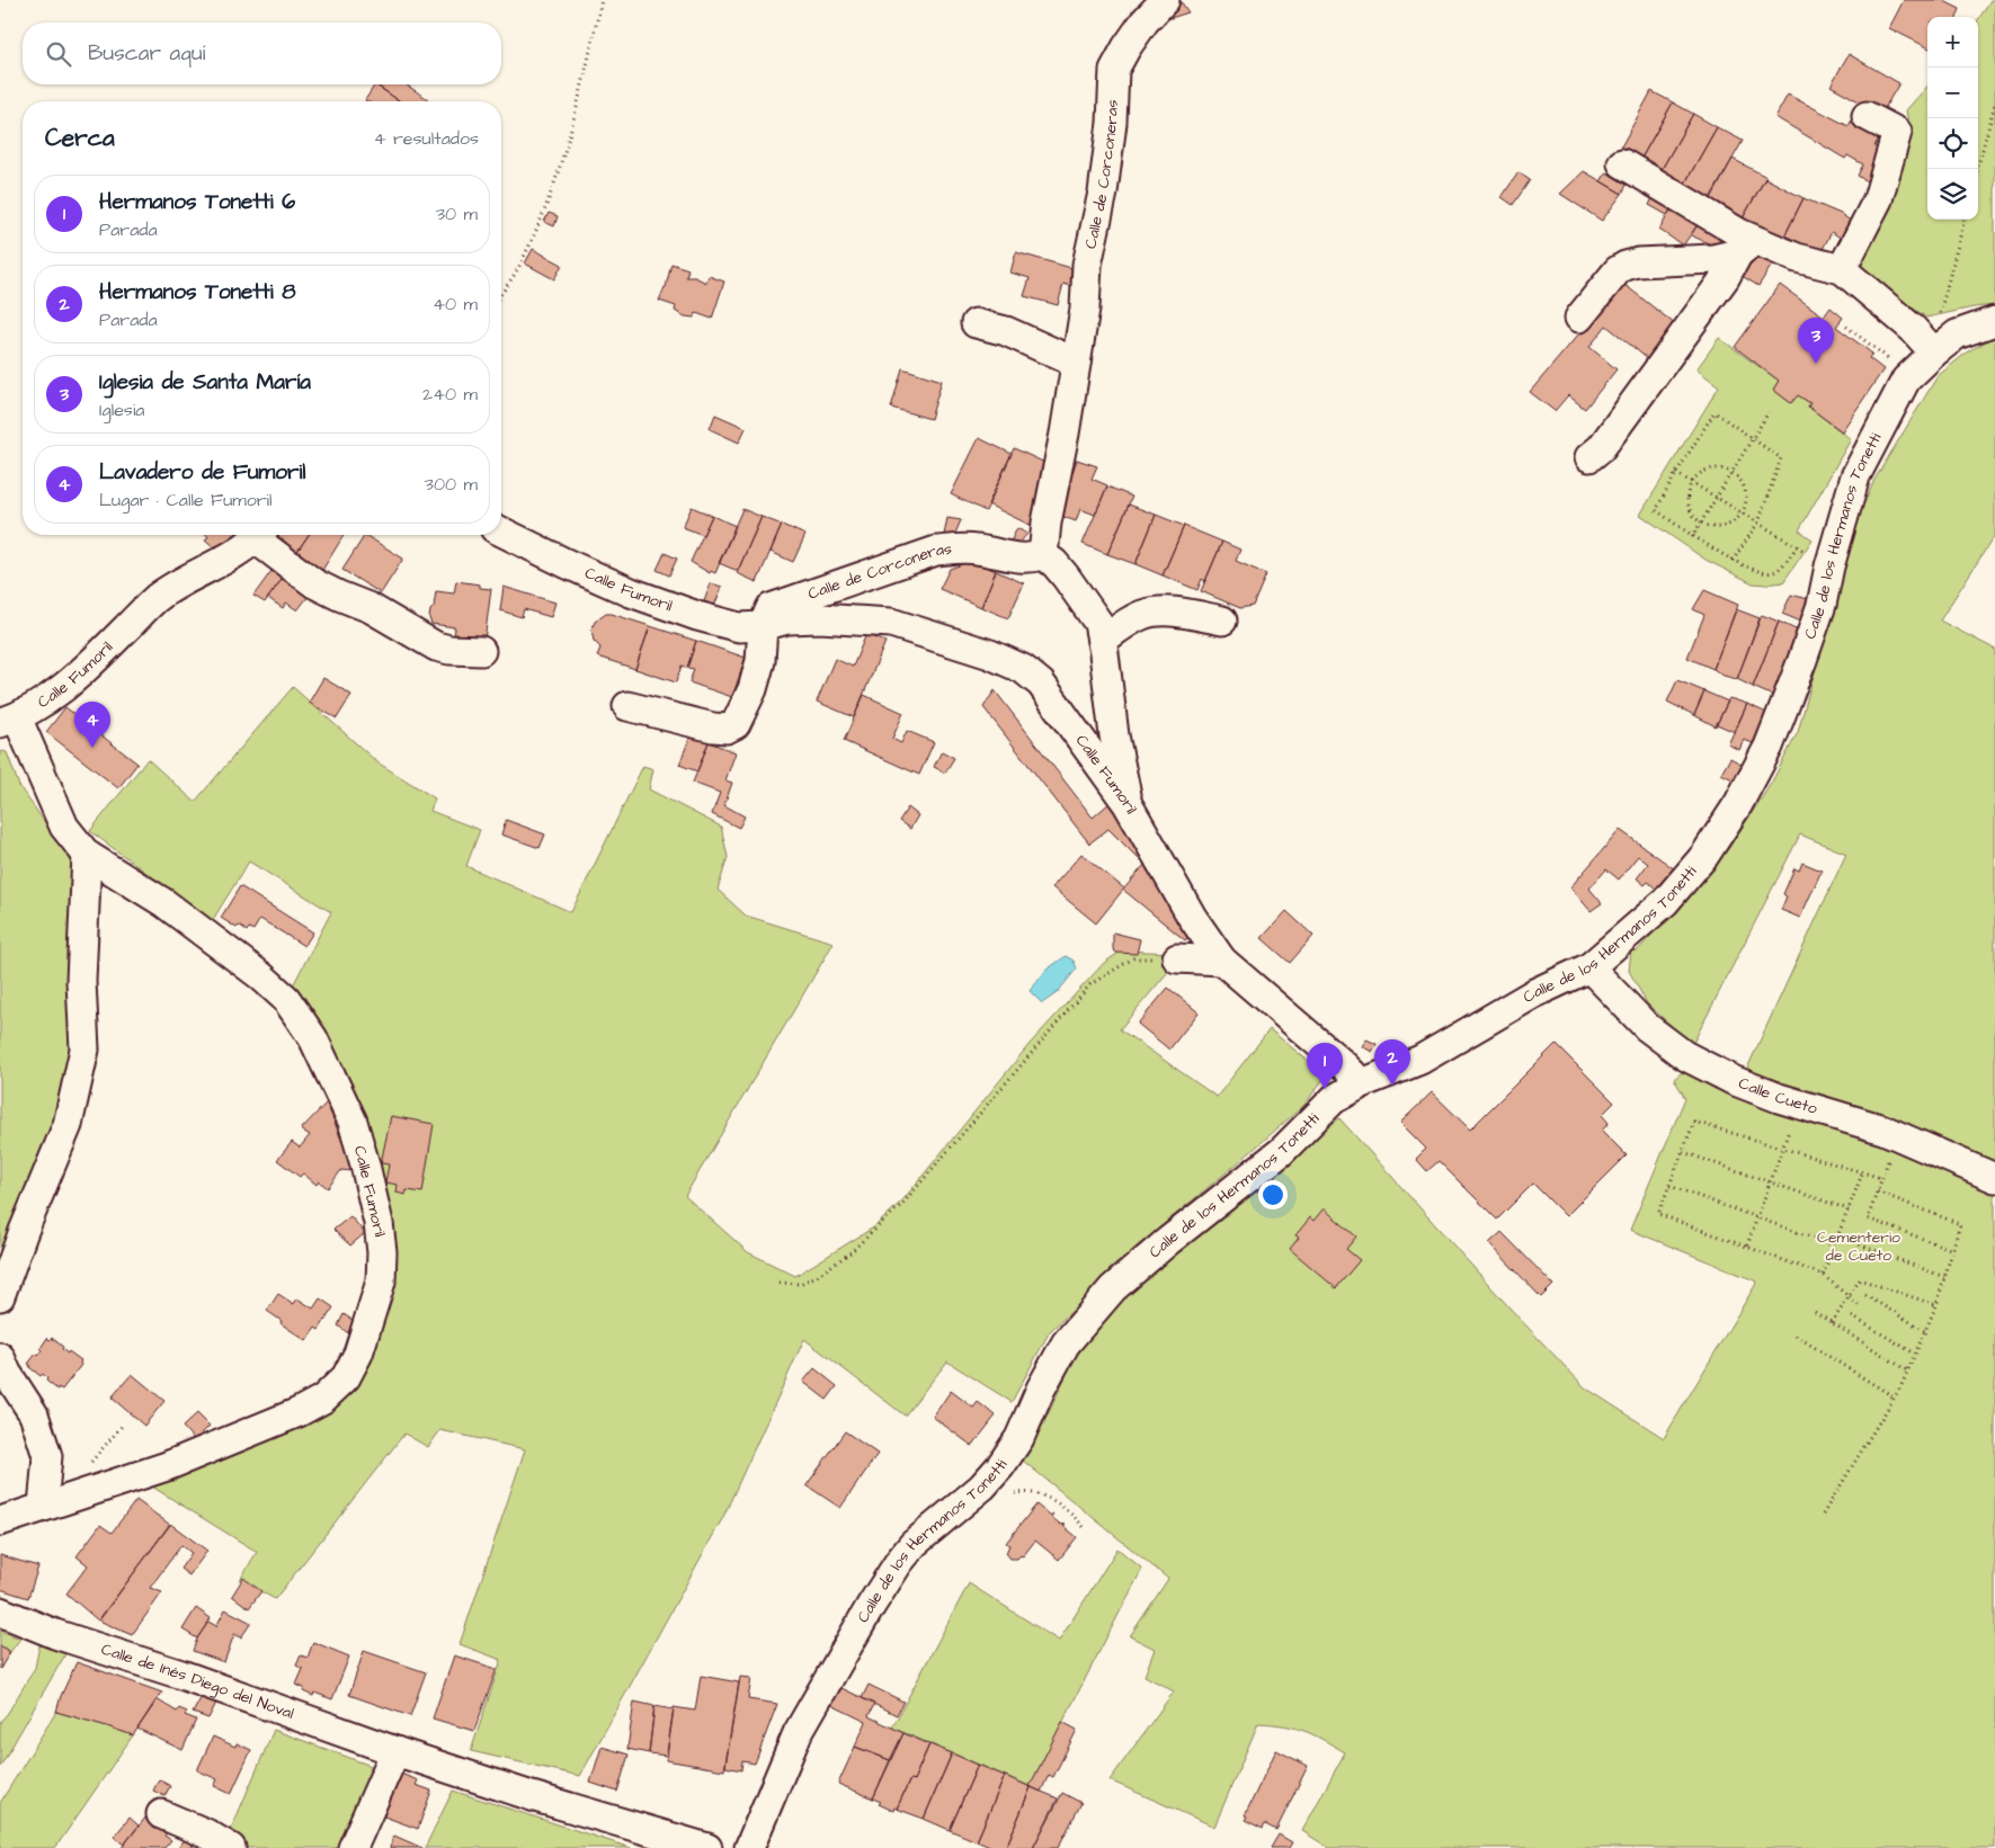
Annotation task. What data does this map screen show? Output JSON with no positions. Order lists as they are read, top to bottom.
{
  "streets": {
    "street": [
      "Calle de Corconeras",
      "Calle de los Hermanos Tonetti",
      "Calle Fumoril",
      "Calle Cueto",
      "Calle de Inés Diego del Noval"
    ]
  },
  "crossings": [
    ["Calle de Corconeras", "Calle Fumoril"],
    ["Calle de los Hermanos Tonetti", "Calle Fumoril"],
    ["Calle de los Hermanos Tonetti", "Calle Cueto"]
  ],
  "parks": ["Cementerio de Cueto"],
  "page": {
    "map_buttons": ["+", "−"],
    "search": "Buscar aquí",
    "heading": ["Cerca", "4 resultados"],
    "list": [
      {
        "mark": "1",
        "name": "Hermanos Tonetti 6",
        "note": "Parada",
        "value": "30 m"
      },
      {
        "mark": "2",
        "name": "Hermanos Tonetti 8",
        "note": "Parada",
        "value": "40 m"
      },
      {
        "mark": "3",
        "name": "Iglesia de Santa María",
        "note": "Iglesia",
        "value": "240 m"
      },
      {
        "mark": "4",
        "name": "Lavadero de Fumoril",
        "note": "Lugar · Calle Fumoril",
        "value": "300 m"
      }
    ],
    "pins": [
      "3",
      "4",
      "2",
      "1"
    ]
  }
}
